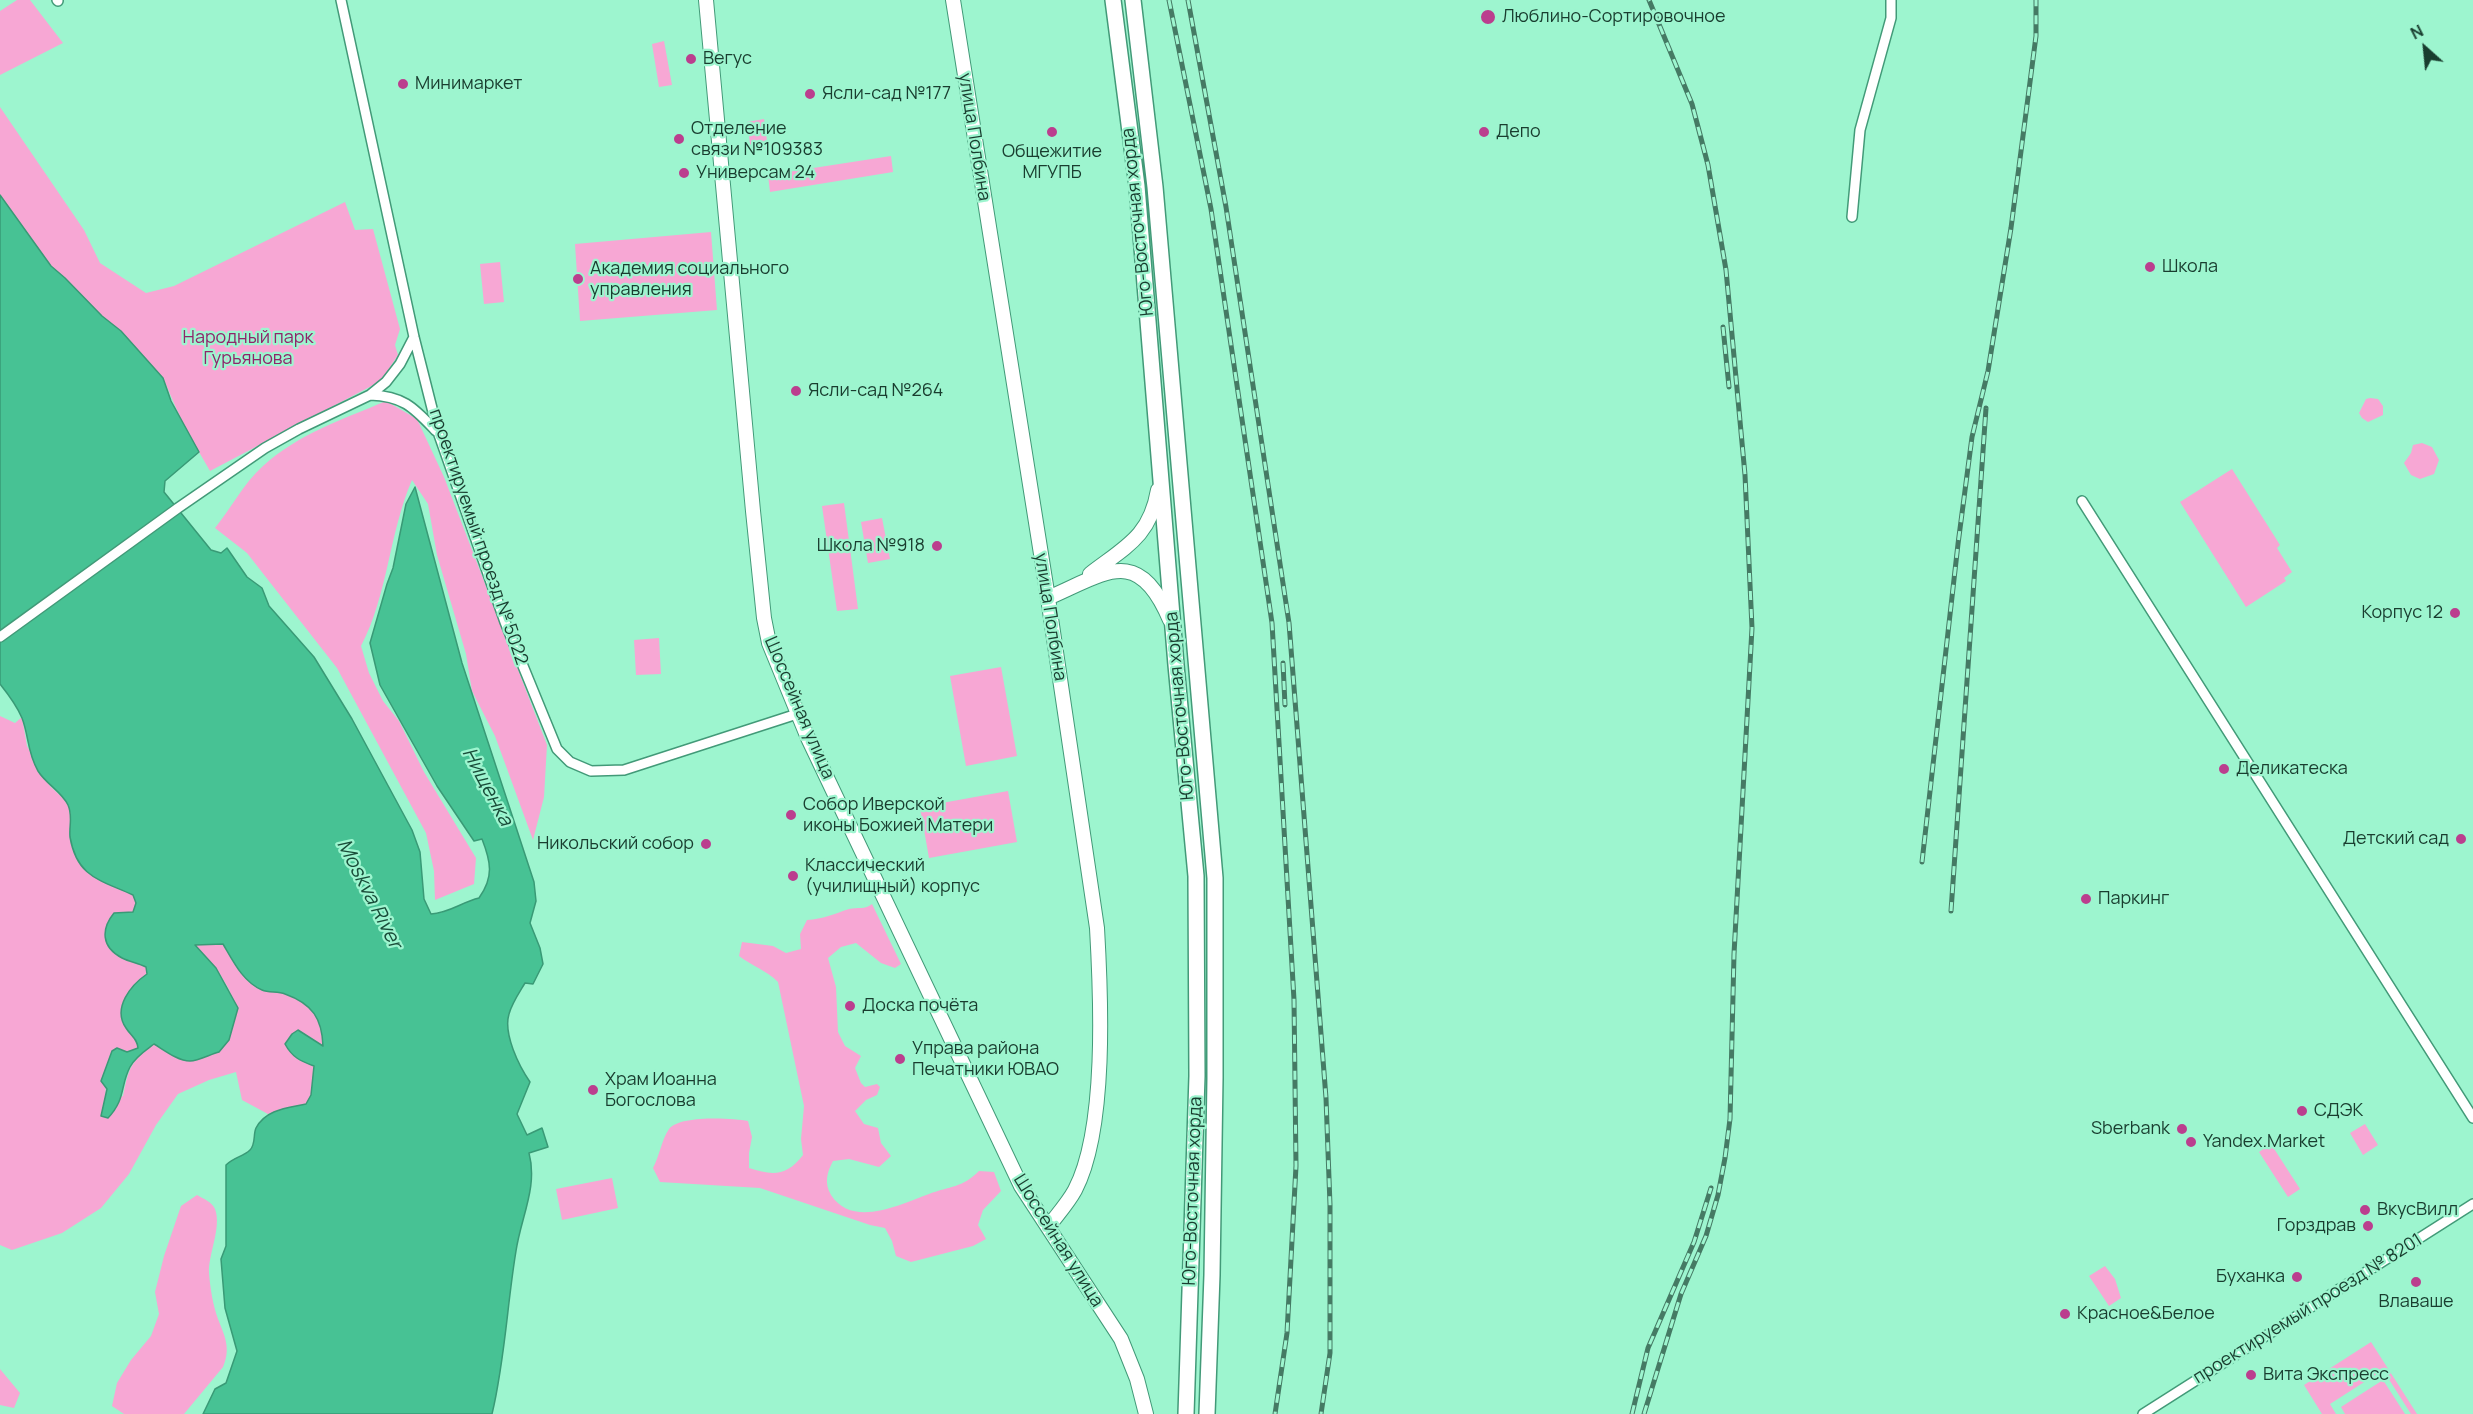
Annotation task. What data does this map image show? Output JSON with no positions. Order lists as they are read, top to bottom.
{
  "streets": {
    "main road": ["улица Полбина", "Юго-Восточная хорда", "Шоссейная улица"],
    "street": ["проектируемый проезд № 5022", "проектируемый проезд № 8201"]
  },
  "crossings": [
    ["улица Полбина", "Шоссейная улица"],
    ["проектируемый проезд № 5022", "Шоссейная улица"]
  ],
  "water": ["Нищенка", "Moskva River"],
  "parks": ["Народный парк Гурьянова"],
  "places": [
    "Люблино-Сортировочное",
    "Вегус",
    "Минимаркет",
    "Ясли-сад №177",
    "Общежитие МГУПБ",
    "Депо",
    "Отделение связи №109383",
    "Универсам 24",
    "Школа",
    "Академия социального управления",
    "Ясли-сад №264",
    "Школа №918",
    "Корпус 12",
    "Деликатеска",
    "Собор Иверской иконы Божией Матери",
    "Детский сад",
    "Никольский собор",
    "Классический (училищный) корпус",
    "Паркинг",
    "Доска почёта",
    "Управа района Печатники ЮВАО",
    "Храм Иоанна Богослова",
    "СДЭК",
    "Sberbank",
    "Yandex.Market",
    "ВкусВилл",
    "Горздрав",
    "Буханка",
    "Влаваше",
    "Красное&Белое",
    "Вита Экспресс"
  ],
  "north": "top left"
}
